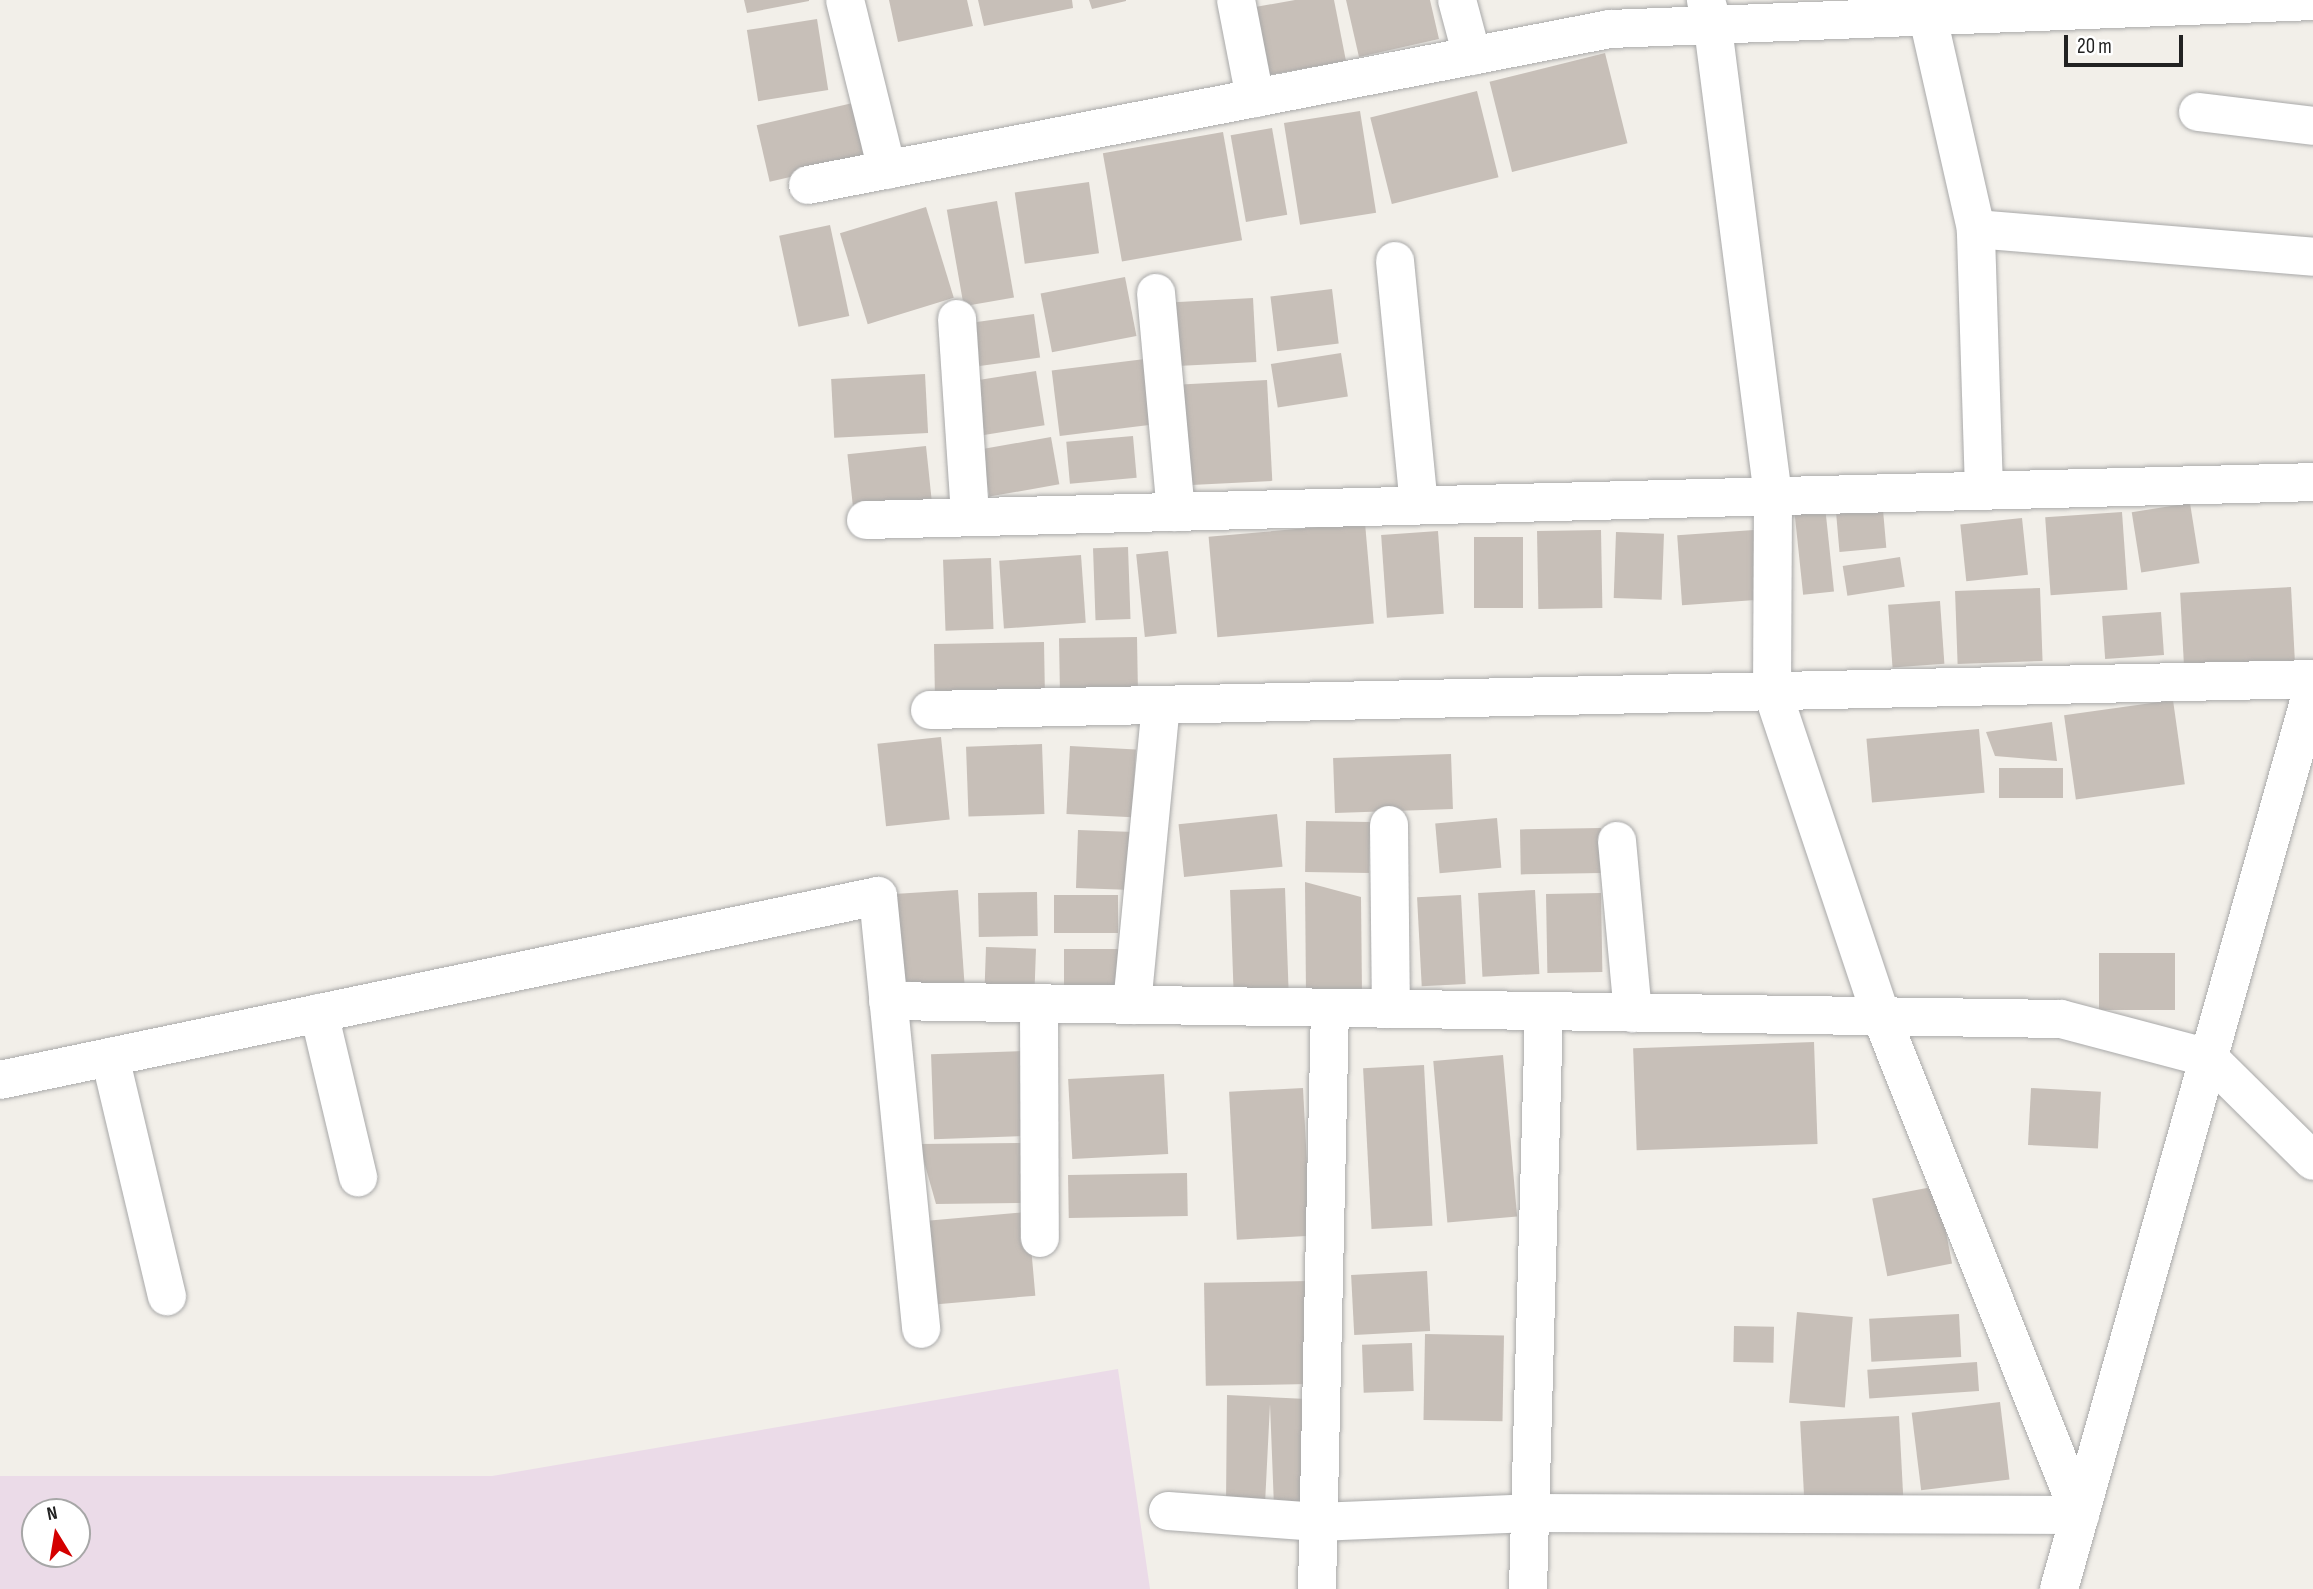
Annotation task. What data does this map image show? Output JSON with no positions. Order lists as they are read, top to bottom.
{
  "scale_bar": "20 m",
  "north": "top"
}
